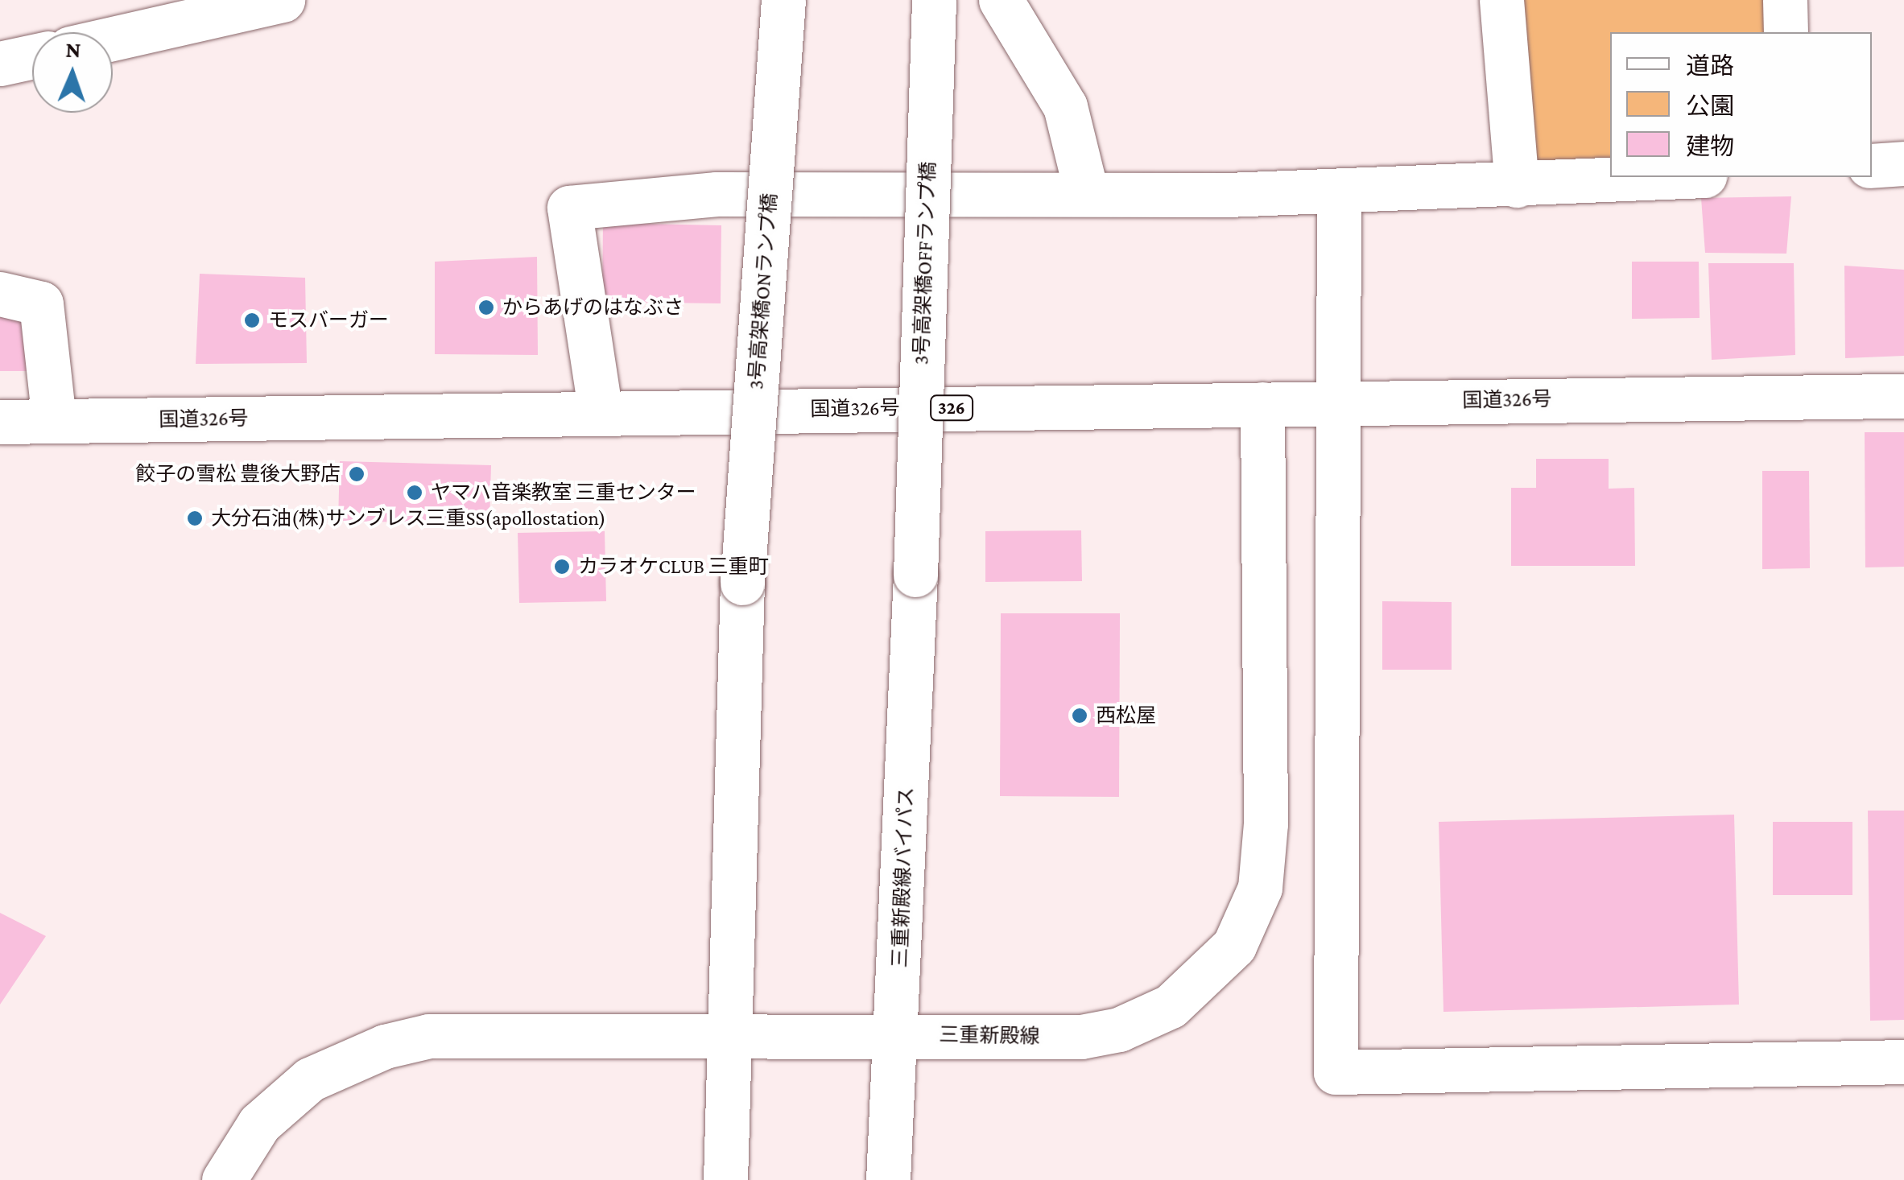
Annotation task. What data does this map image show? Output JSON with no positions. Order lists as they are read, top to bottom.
{
  "streets": {
    "main road": [
      "3号高架橋OFFランプ橋",
      "3号高架橋ONランプ橋",
      "国道326号",
      "326",
      "三重新殿線バイパス",
      "三重新殿線"
    ]
  },
  "crossings": [
    ["3号高架橋OFFランプ橋", "三重新殿線バイパス"],
    ["3号高架橋ONランプ橋", "三重新殿線"],
    ["国道326号", "三重新殿線"],
    ["三重新殿線バイパス", "三重新殿線"]
  ],
  "places": [
    "からあげのはなぶさ",
    "モスバーガー",
    "餃子の雪松 豊後大野店",
    "ヤマハ音楽教室 三重センター",
    "大分石油(株)サンブレス三重SS(apollostation)",
    "カラオケCLUB 三重町",
    "西松屋"
  ],
  "legend": ["道路", "公園", "建物"],
  "north": "top"
}
